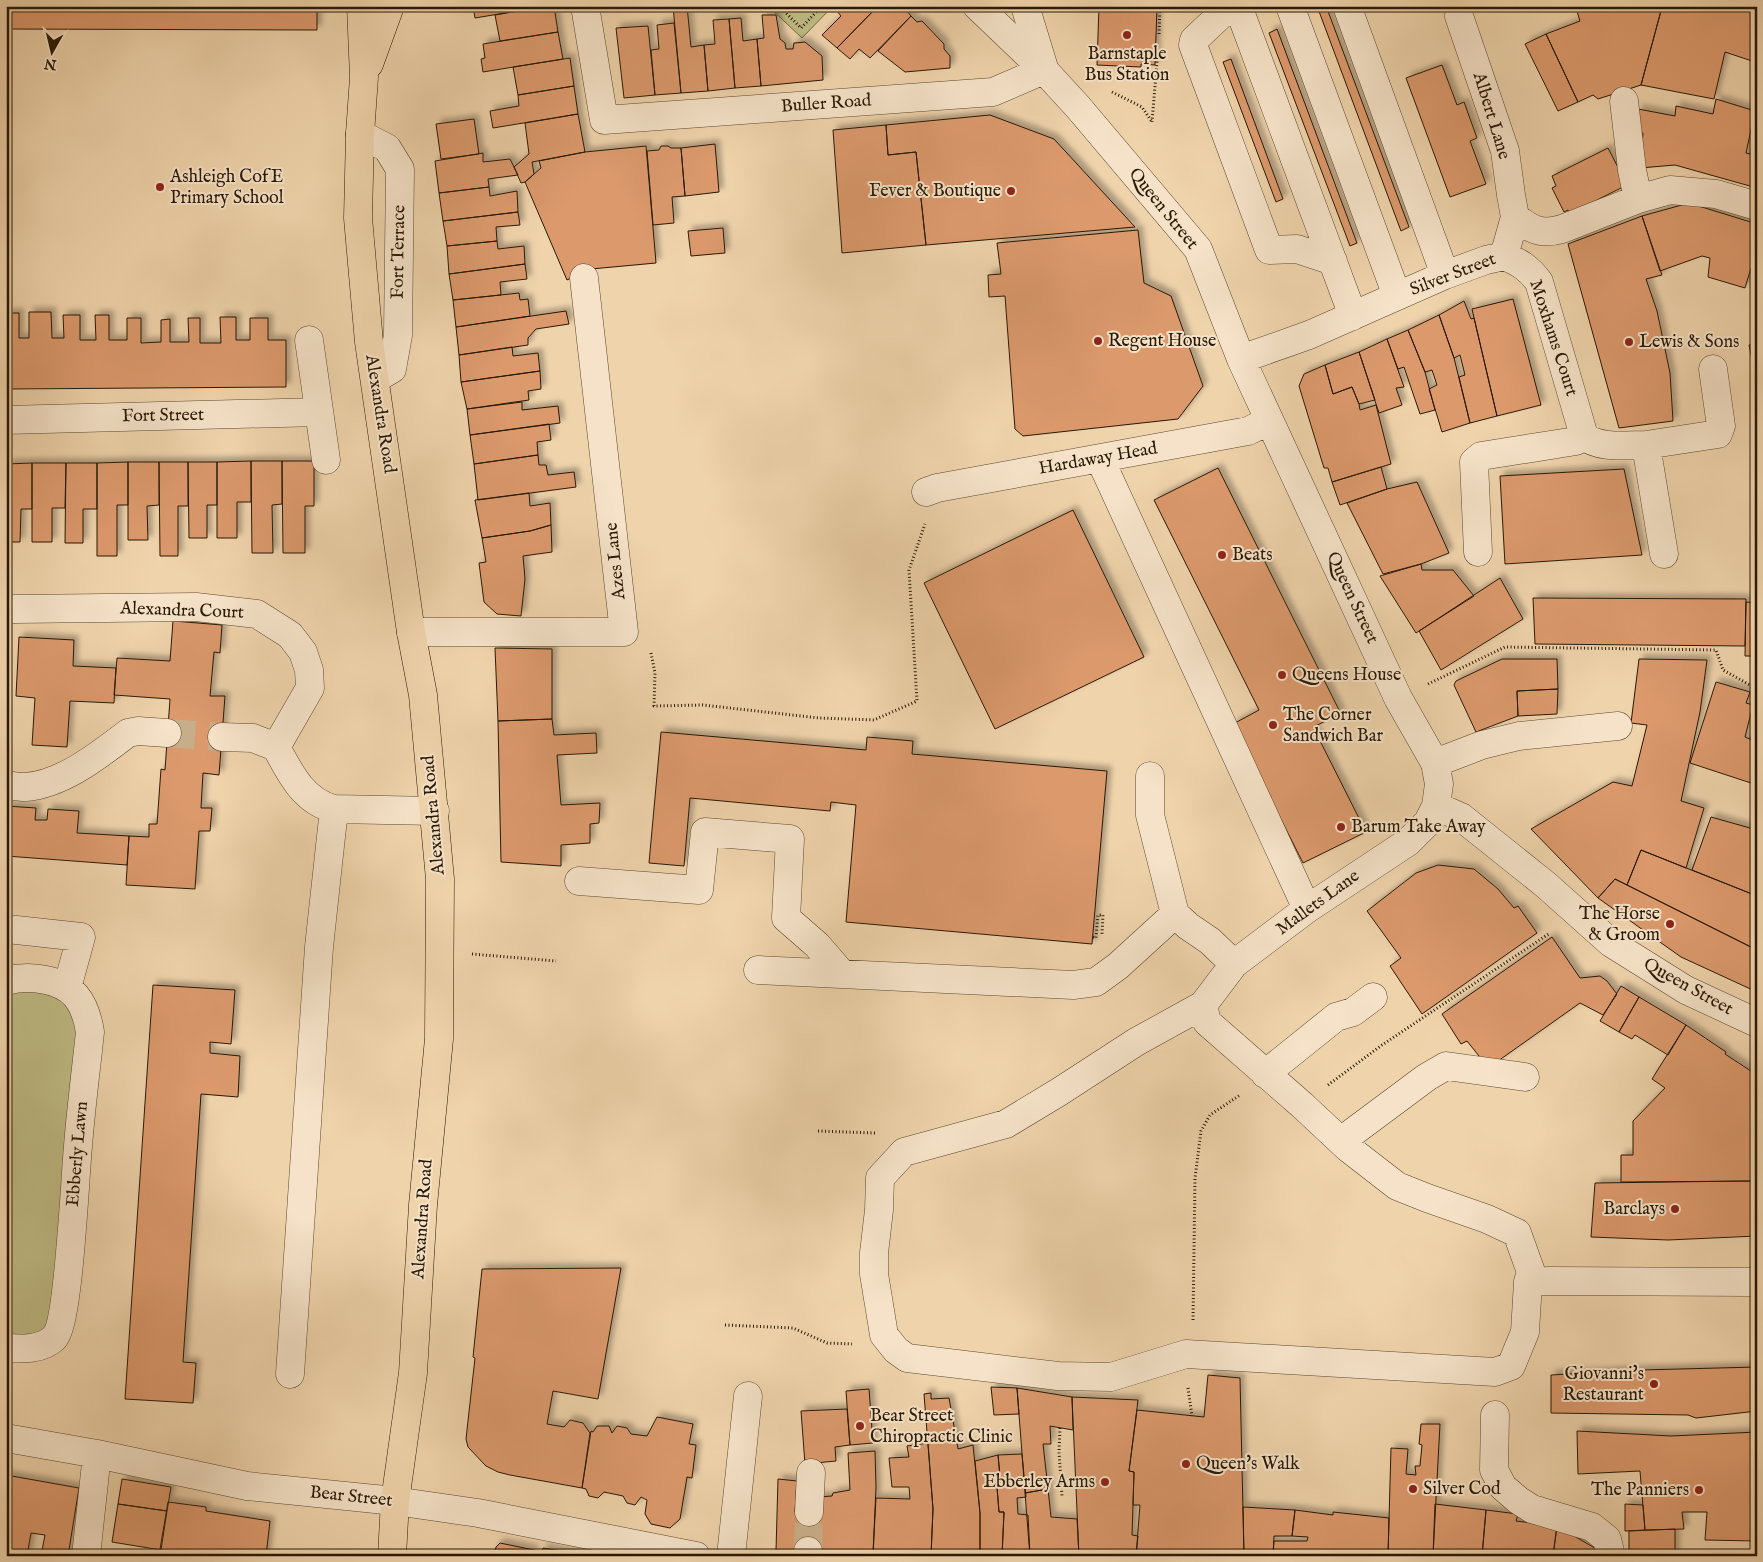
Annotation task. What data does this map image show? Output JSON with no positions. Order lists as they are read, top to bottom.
{
  "streets": {
    "main road": ["Alexandra Road"],
    "street": [
      "Buller Road",
      "Albert Lane",
      "Queen Street",
      "Fort Terrace",
      "Silver Street",
      "Moxhams Court",
      "Fort Street",
      "Hardaway Head",
      "Azes Lane",
      "Alexandra Court",
      "Mallets Lane",
      "Ebberly Lawn",
      "Bear Street"
    ]
  },
  "crossings": [
    ["Buller Road", "Queen Street"],
    ["Albert Lane", "Silver Street"],
    ["Queen Street", "Silver Street"],
    ["Queen Street", "Hardaway Head"],
    ["Queen Street", "Mallets Lane"],
    ["Fort Terrace", "Alexandra Road"],
    ["Silver Street", "Moxhams Court"],
    ["Alexandra Road", "Bear Street"]
  ],
  "places": [
    "Barnstaple Bus Station",
    "Ashleigh CofE Primary School",
    "Fever & Boutique",
    "Regent House",
    "Lewis & Sons",
    "Beats",
    "Queens House",
    "The Corner Sandwich Bar",
    "Barum Take Away",
    "The Horse & Groom",
    "Barclays",
    "Giovanni's Restaurant",
    "Bear Street Chiropractic Clinic",
    "Queen's Walk",
    "Ebberley Arms",
    "Silver Cod",
    "The Panniers"
  ],
  "north": "bottom"
}
